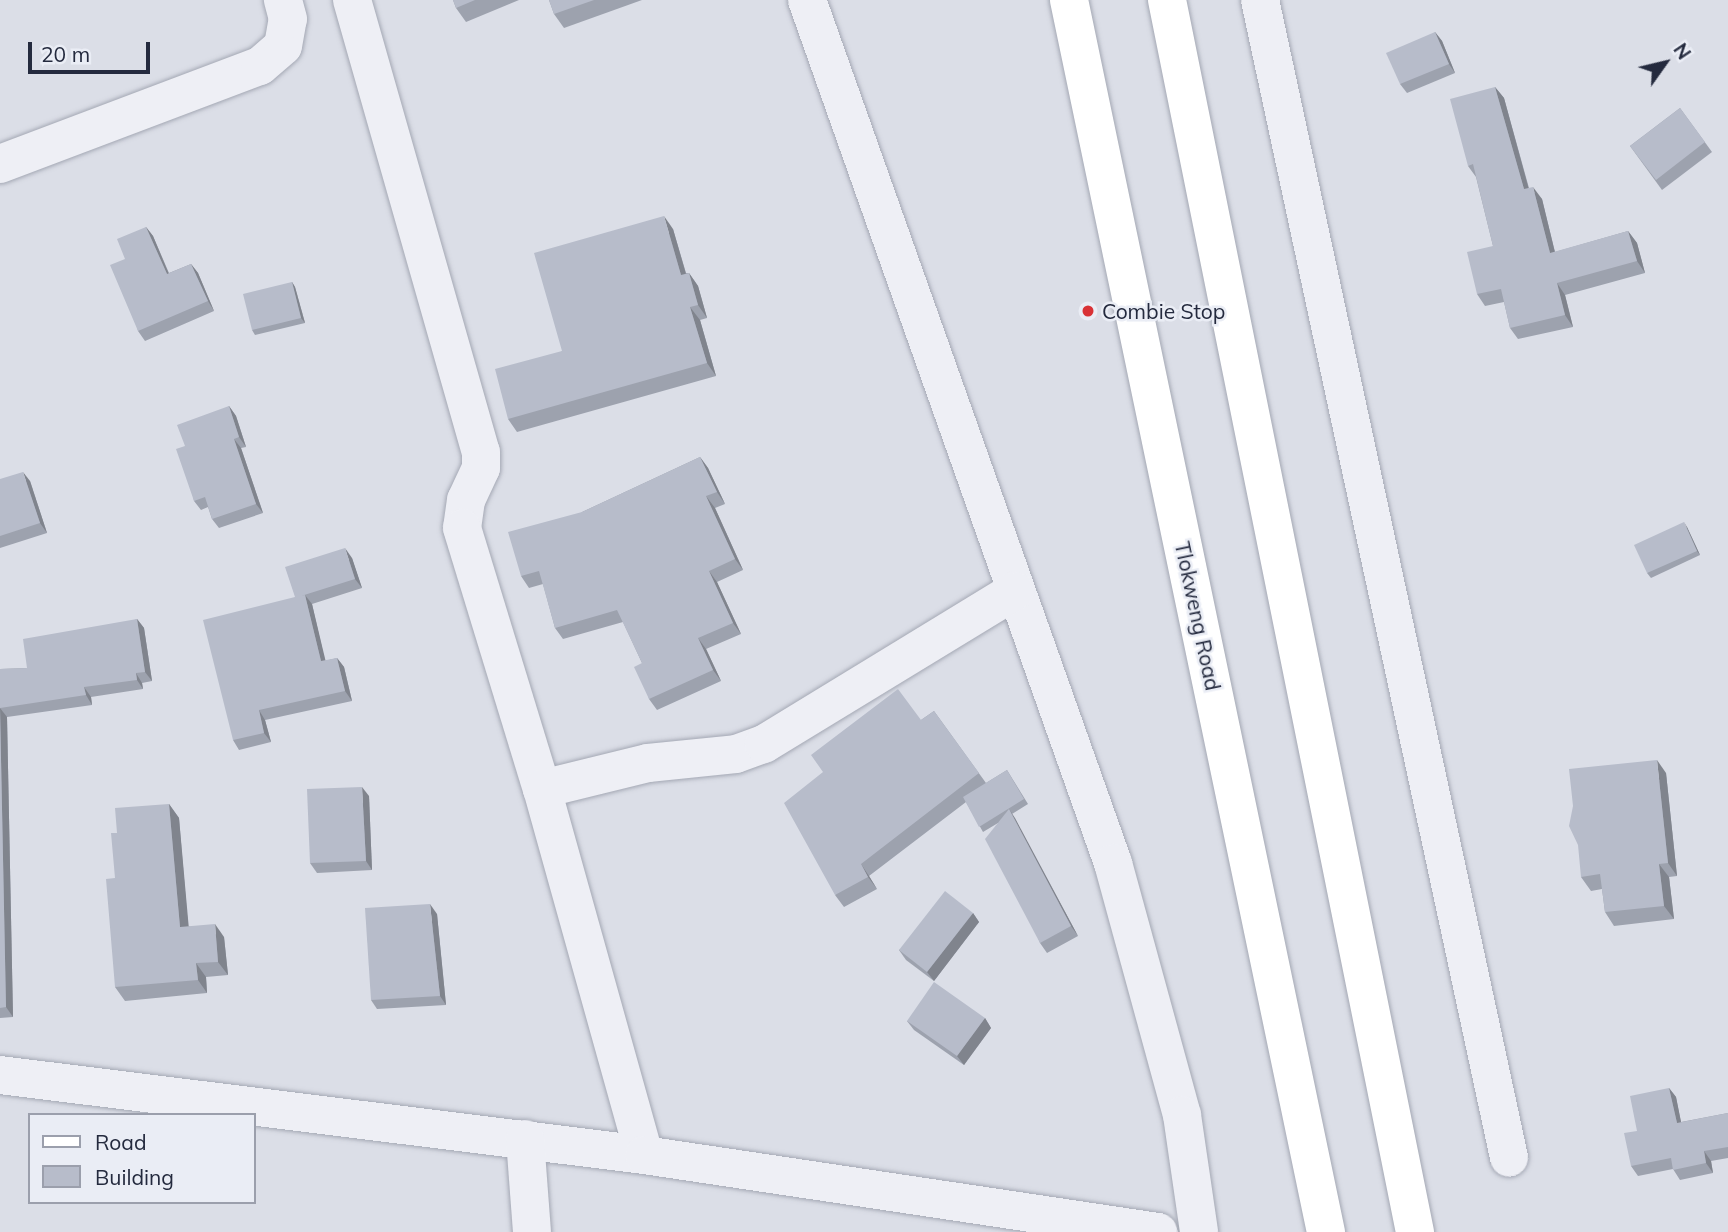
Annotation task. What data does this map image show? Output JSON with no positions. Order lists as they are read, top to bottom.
{
  "streets": {
    "main road": ["Tlokweng Road"]
  },
  "places": ["Combie Stop"],
  "legend": ["Road", "Building"],
  "scale_bar": "20 m",
  "north": "top right"
}
